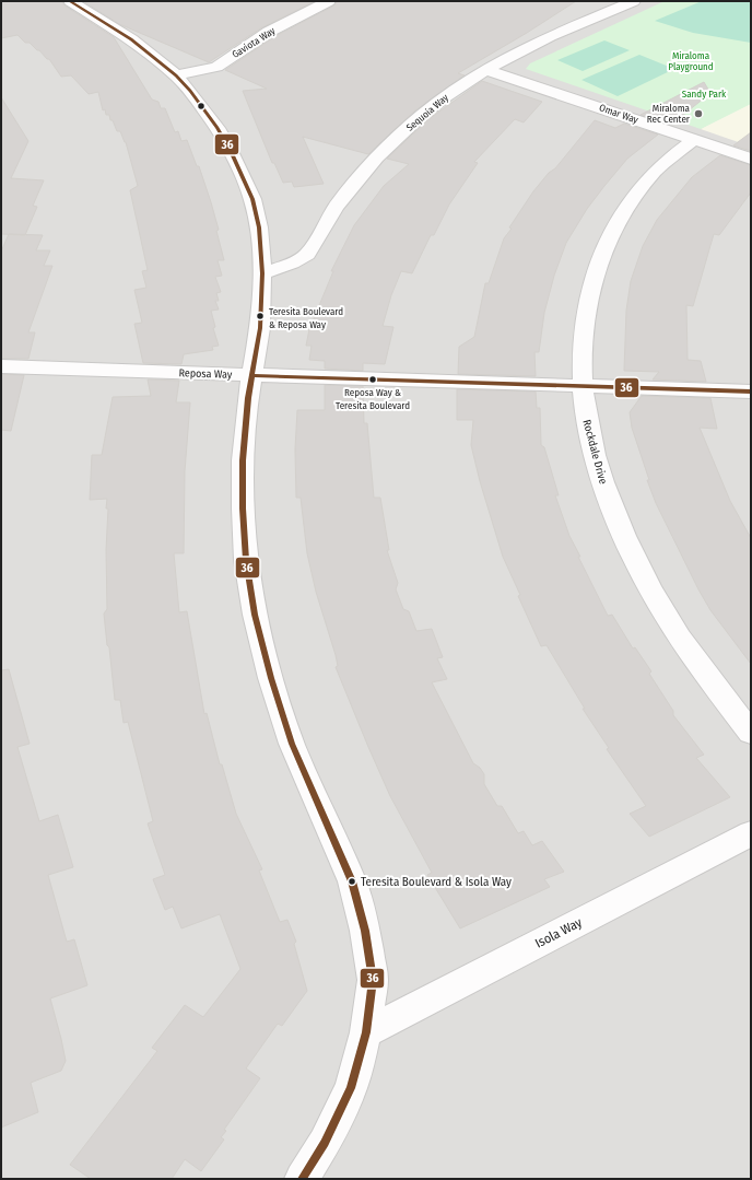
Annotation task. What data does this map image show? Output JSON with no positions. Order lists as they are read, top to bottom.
{
  "streets": {
    "street": [
      "Gaviota Way",
      "Sequoia Way",
      "Omar Way",
      "Reposa Way",
      "Rockdale Drive",
      "Isola Way"
    ]
  },
  "crossings": [
    ["Sequoia Way", "Omar Way"],
    ["Omar Way", "Rockdale Drive"],
    ["Reposa Way", "Rockdale Drive"]
  ],
  "parks": ["Miraloma Playground", "Sandy Park"],
  "places": [
    "Miraloma Rec Center",
    "Teresita Boulevard & Reposa Way",
    "Reposa Way & Teresita Boulevard",
    "Teresita Boulevard & Isola Way"
  ],
  "lines": ["transit line 36"]
}
